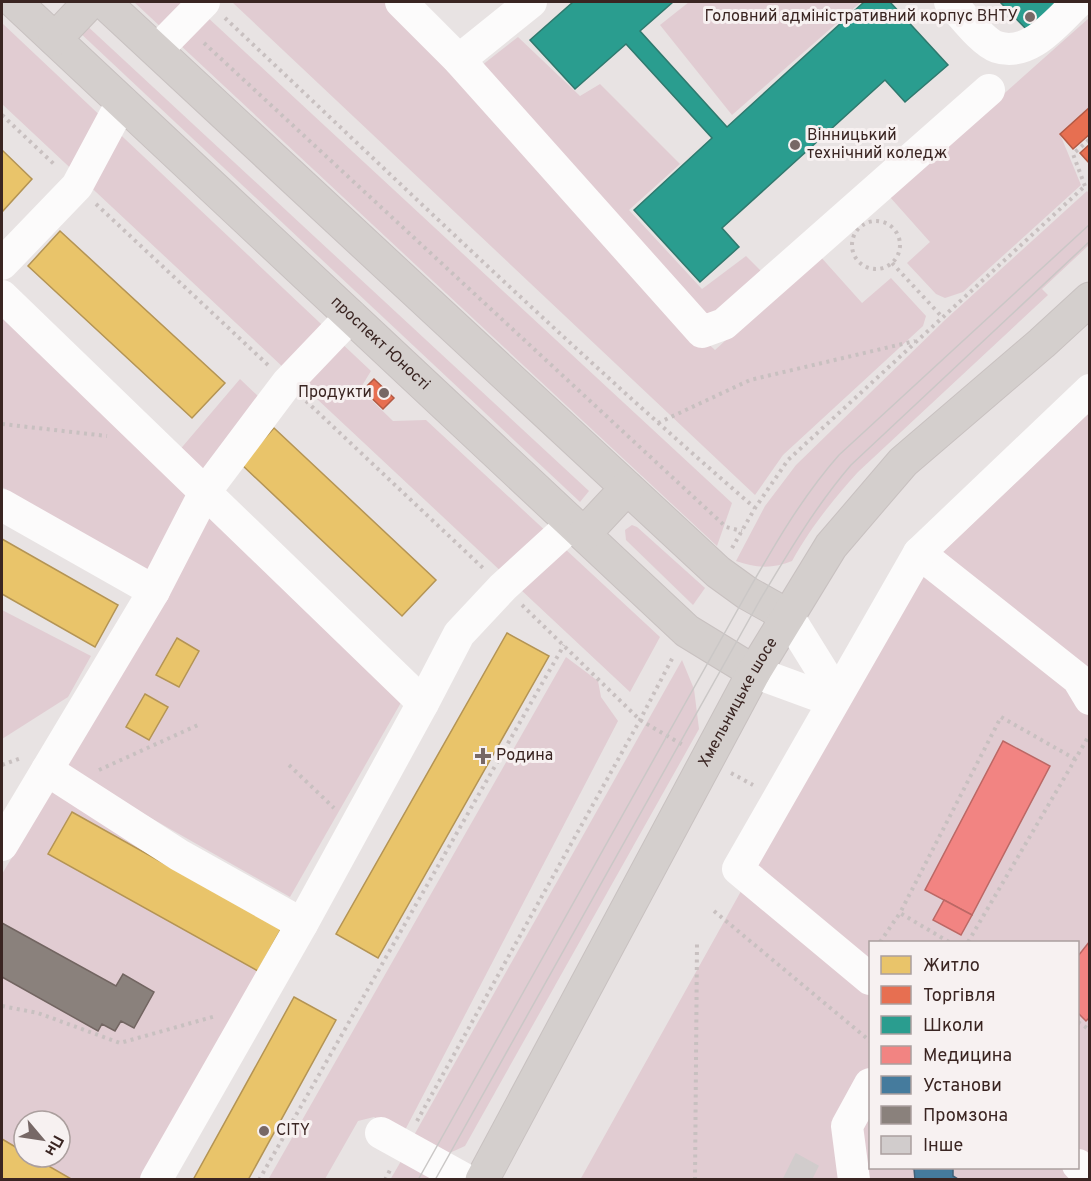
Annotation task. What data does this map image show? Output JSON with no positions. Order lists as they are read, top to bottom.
{
  "streets": {
    "main road": ["проспект Юності", "Хмельницьке шосе"]
  },
  "crossings": [
    ["проспект Юності", "Хмельницьке шосе"]
  ],
  "places": {
    "other": [
      "Головний адміністративний корпус ВНТУ",
      "Вінницький технічний коледж",
      "Продукти",
      "CITY"
    ],
    "health": ["Родина"]
  },
  "legend": [
    "Житло",
    "Торгівля",
    "Школи",
    "Медицина",
    "Установи",
    "Промзона",
    "Інше"
  ],
  "north": "bottom right"
}
